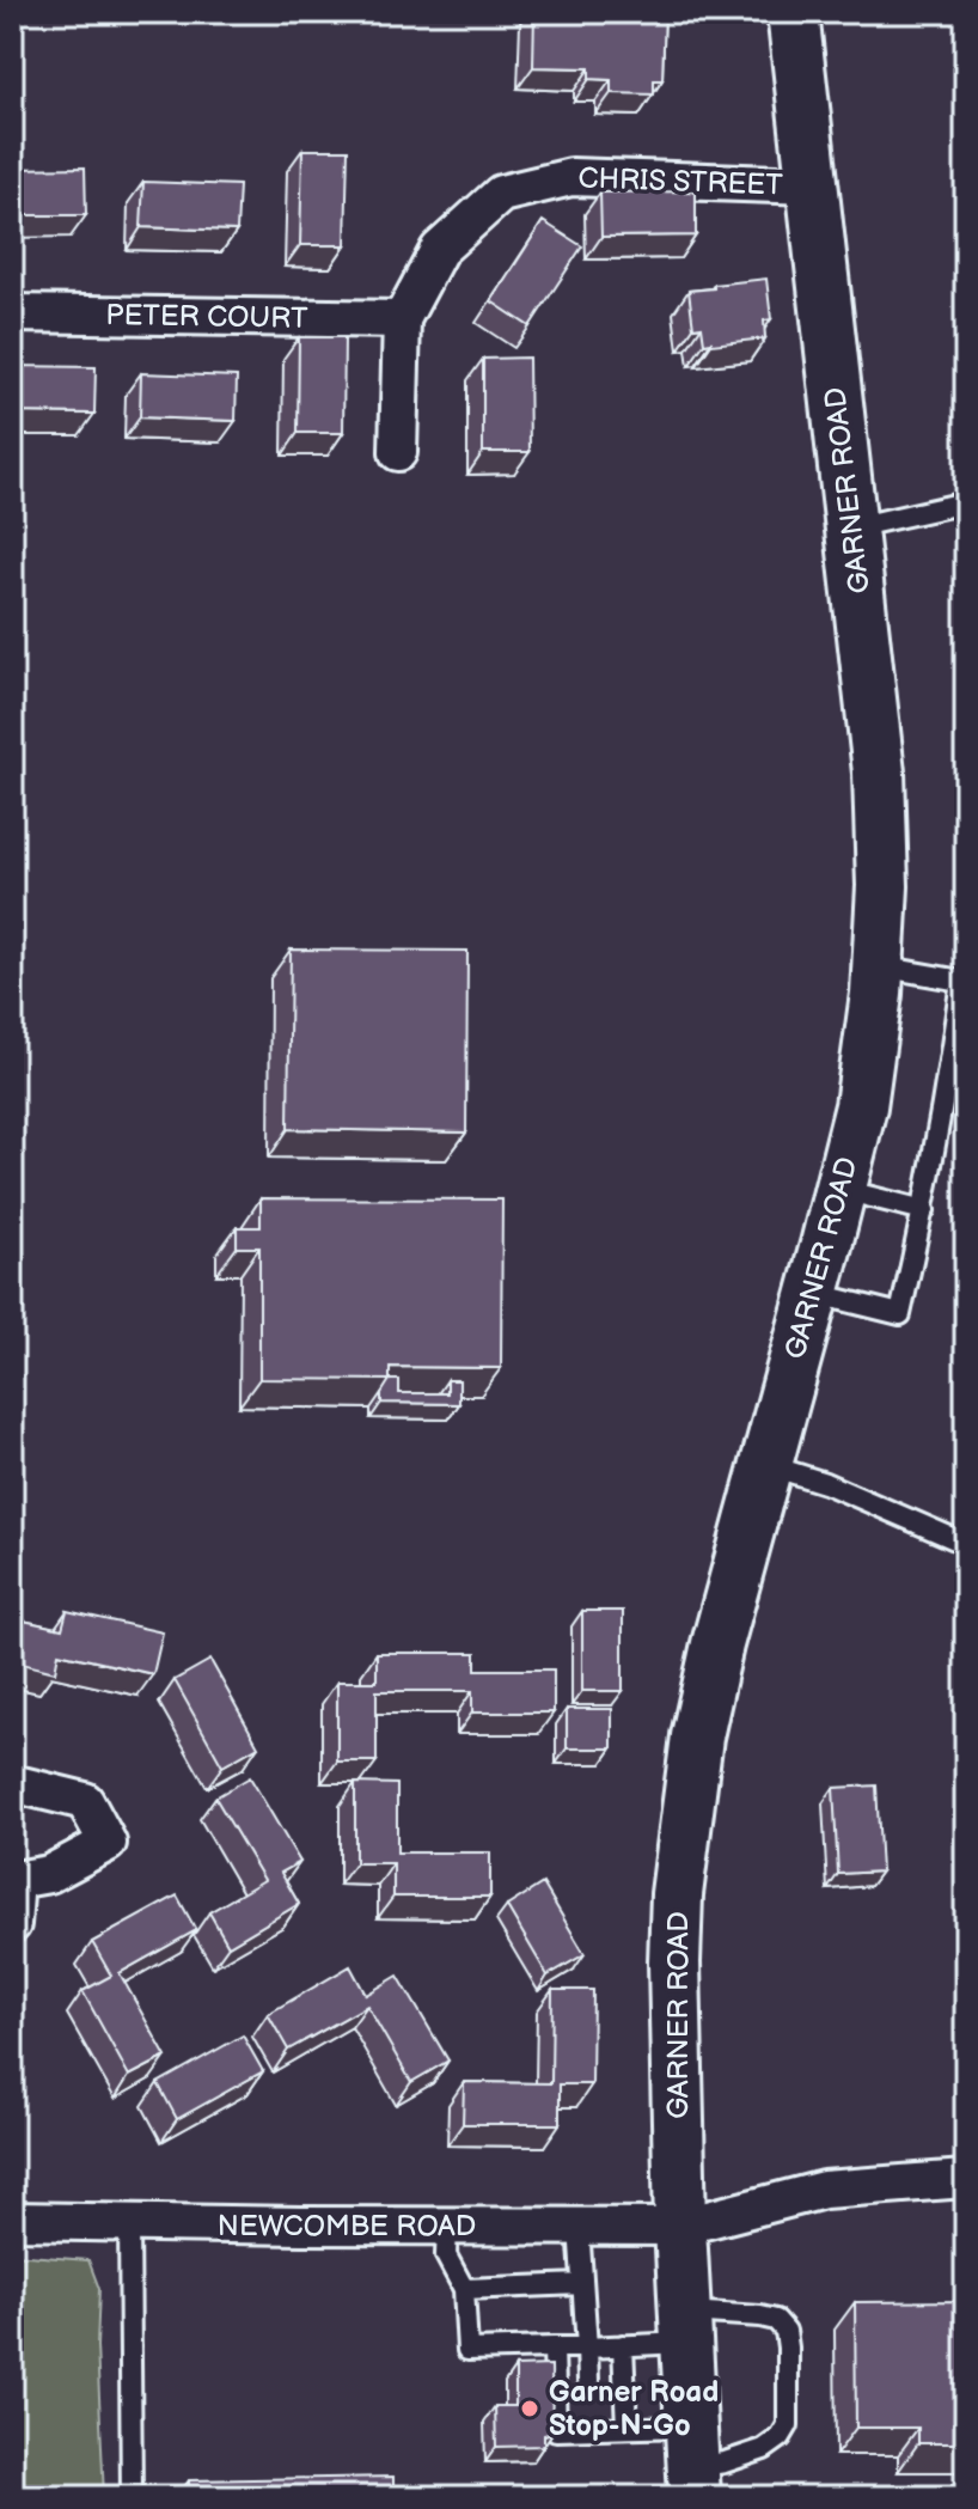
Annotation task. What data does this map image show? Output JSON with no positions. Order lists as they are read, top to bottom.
{
  "streets": {
    "main road": ["GARNER ROAD"],
    "street": ["CHRIS STREET", "PETER COURT", "NEWCOMBE ROAD"]
  },
  "crossings": [
    ["CHRIS STREET", "PETER COURT"],
    ["CHRIS STREET", "GARNER ROAD"],
    ["GARNER ROAD", "NEWCOMBE ROAD"]
  ],
  "places": ["Garner Road Stop-N-Go"]
}
